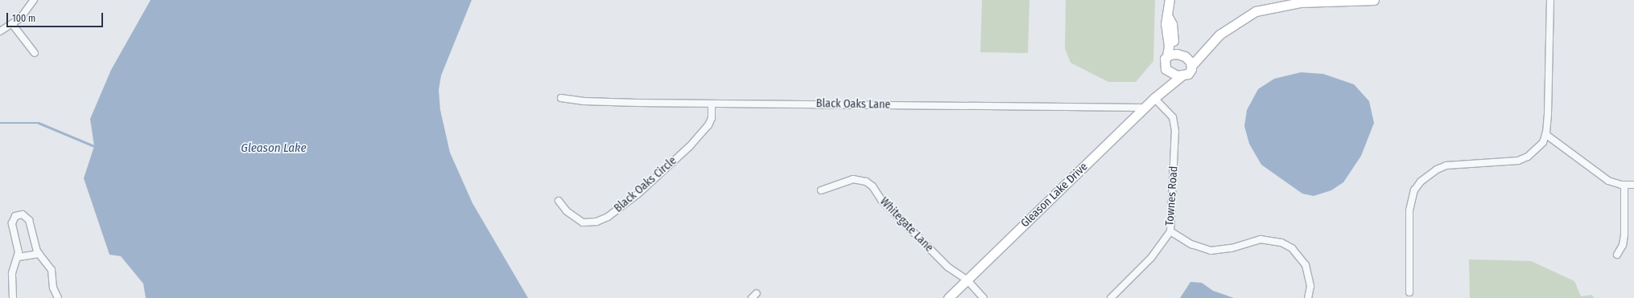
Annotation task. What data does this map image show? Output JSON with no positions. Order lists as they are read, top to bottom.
{
  "streets": {
    "main road": ["Gleason Lake Drive"],
    "street": [
      "Black Oaks Lane",
      "Black Oaks Circle",
      "Townes Road",
      "Whitegate Lane"
    ]
  },
  "crossings": [
    ["Black Oaks Lane", "Black Oaks Circle"],
    ["Black Oaks Lane", "Gleason Lake Drive"],
    ["Gleason Lake Drive", "Townes Road"],
    ["Gleason Lake Drive", "Whitegate Lane"]
  ],
  "water": ["Gleason Lake"],
  "scale_bar": "100 m"
}
